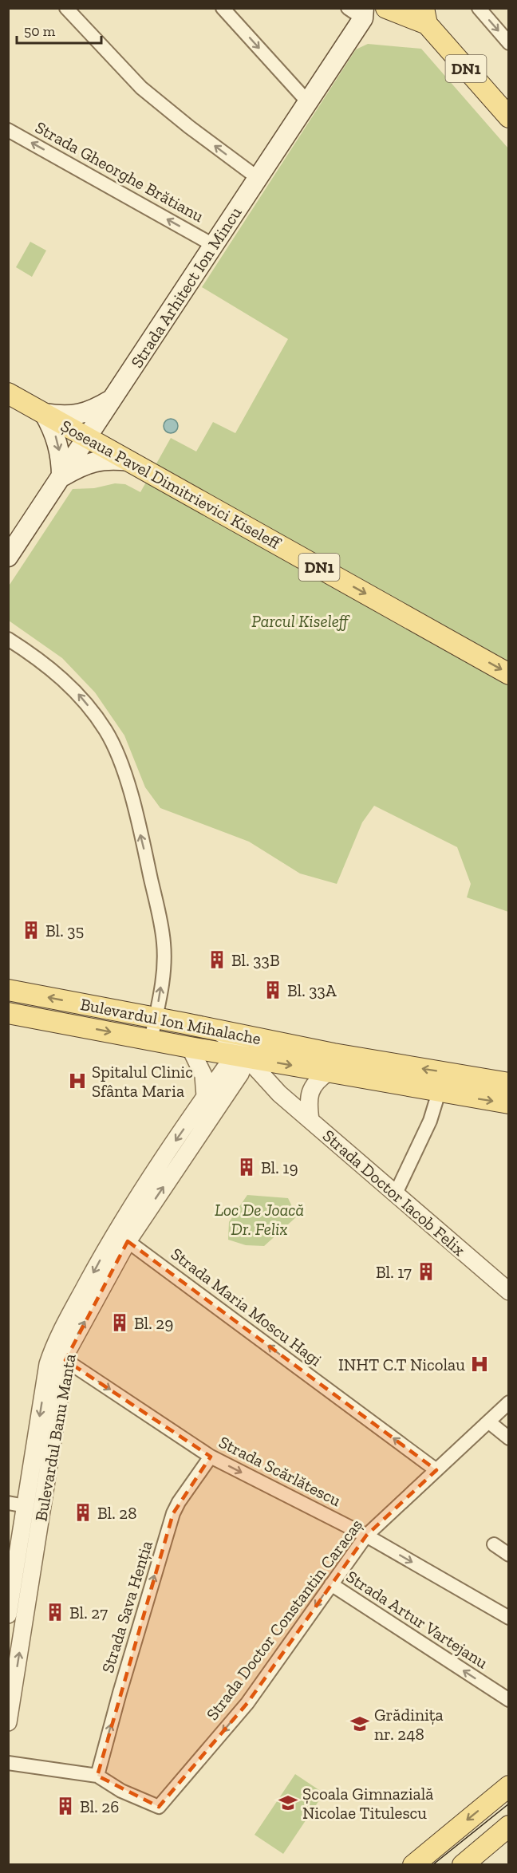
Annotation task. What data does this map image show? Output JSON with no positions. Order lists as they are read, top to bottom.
{
  "streets": {
    "main road": [
      "DN1",
      "Strada Arhitect Ion Mincu",
      "Șoseaua Pavel Dimitrievici Kiseleff",
      "Bulevardul Ion Mihalache"
    ],
    "street": [
      "Strada Gheorghe Brătianu",
      "Strada Doctor Iacob Felix",
      "Strada Maria Moscu Hagi",
      "Bulevardul Banu Manta",
      "Strada Scărlătescu",
      "Strada Sava Henția",
      "Strada Doctor Constantin Caracaș",
      "Strada Artur Vartejanu"
    ]
  },
  "crossings": [
    ["Strada Gheorghe Brătianu", "Strada Arhitect Ion Mincu"],
    ["Strada Arhitect Ion Mincu", "Șoseaua Pavel Dimitrievici Kiseleff"],
    ["Bulevardul Ion Mihalache", "Strada Doctor Iacob Felix"],
    ["Bulevardul Ion Mihalache", "Bulevardul Banu Manta"],
    ["Strada Doctor Iacob Felix", "Bulevardul Banu Manta"],
    ["Strada Maria Moscu Hagi", "Bulevardul Banu Manta"],
    ["Strada Maria Moscu Hagi", "Strada Doctor Constantin Caracaș"],
    ["Bulevardul Banu Manta", "Strada Scărlătescu"],
    ["Strada Scărlătescu", "Strada Sava Henția"],
    ["Strada Scărlătescu", "Strada Doctor Constantin Caracaș"],
    ["Strada Sava Henția", "Strada Doctor Constantin Caracaș"],
    ["Strada Doctor Constantin Caracaș", "Strada Artur Vartejanu"]
  ],
  "one_way": [
    "Șoseaua Pavel Dimitrievici Kiseleff",
    "Strada Maria Moscu Hagi",
    "Strada Scărlătescu",
    "Strada Sava Henția",
    "Strada Doctor Constantin Caracaș",
    "Strada Artur Vartejanu"
  ],
  "parks": ["Parcul Kiseleff", "Loc De Joacă Dr. Felix"],
  "places": {
    "building": [
      "Bl. 35",
      "Bl. 33B",
      "Bl. 33A",
      "Bl. 19",
      "Bl. 17",
      "Bl. 29",
      "Bl. 28",
      "Bl. 27",
      "Bl. 26"
    ],
    "hospital": ["Spitalul Clinic Sfânta Maria", "INHT C.T Nicolau"],
    "school or university": ["Grădinița nr. 248", "Școala Gimnazială Nicolae Titulescu"]
  },
  "scale_bar": "50 m"
}
